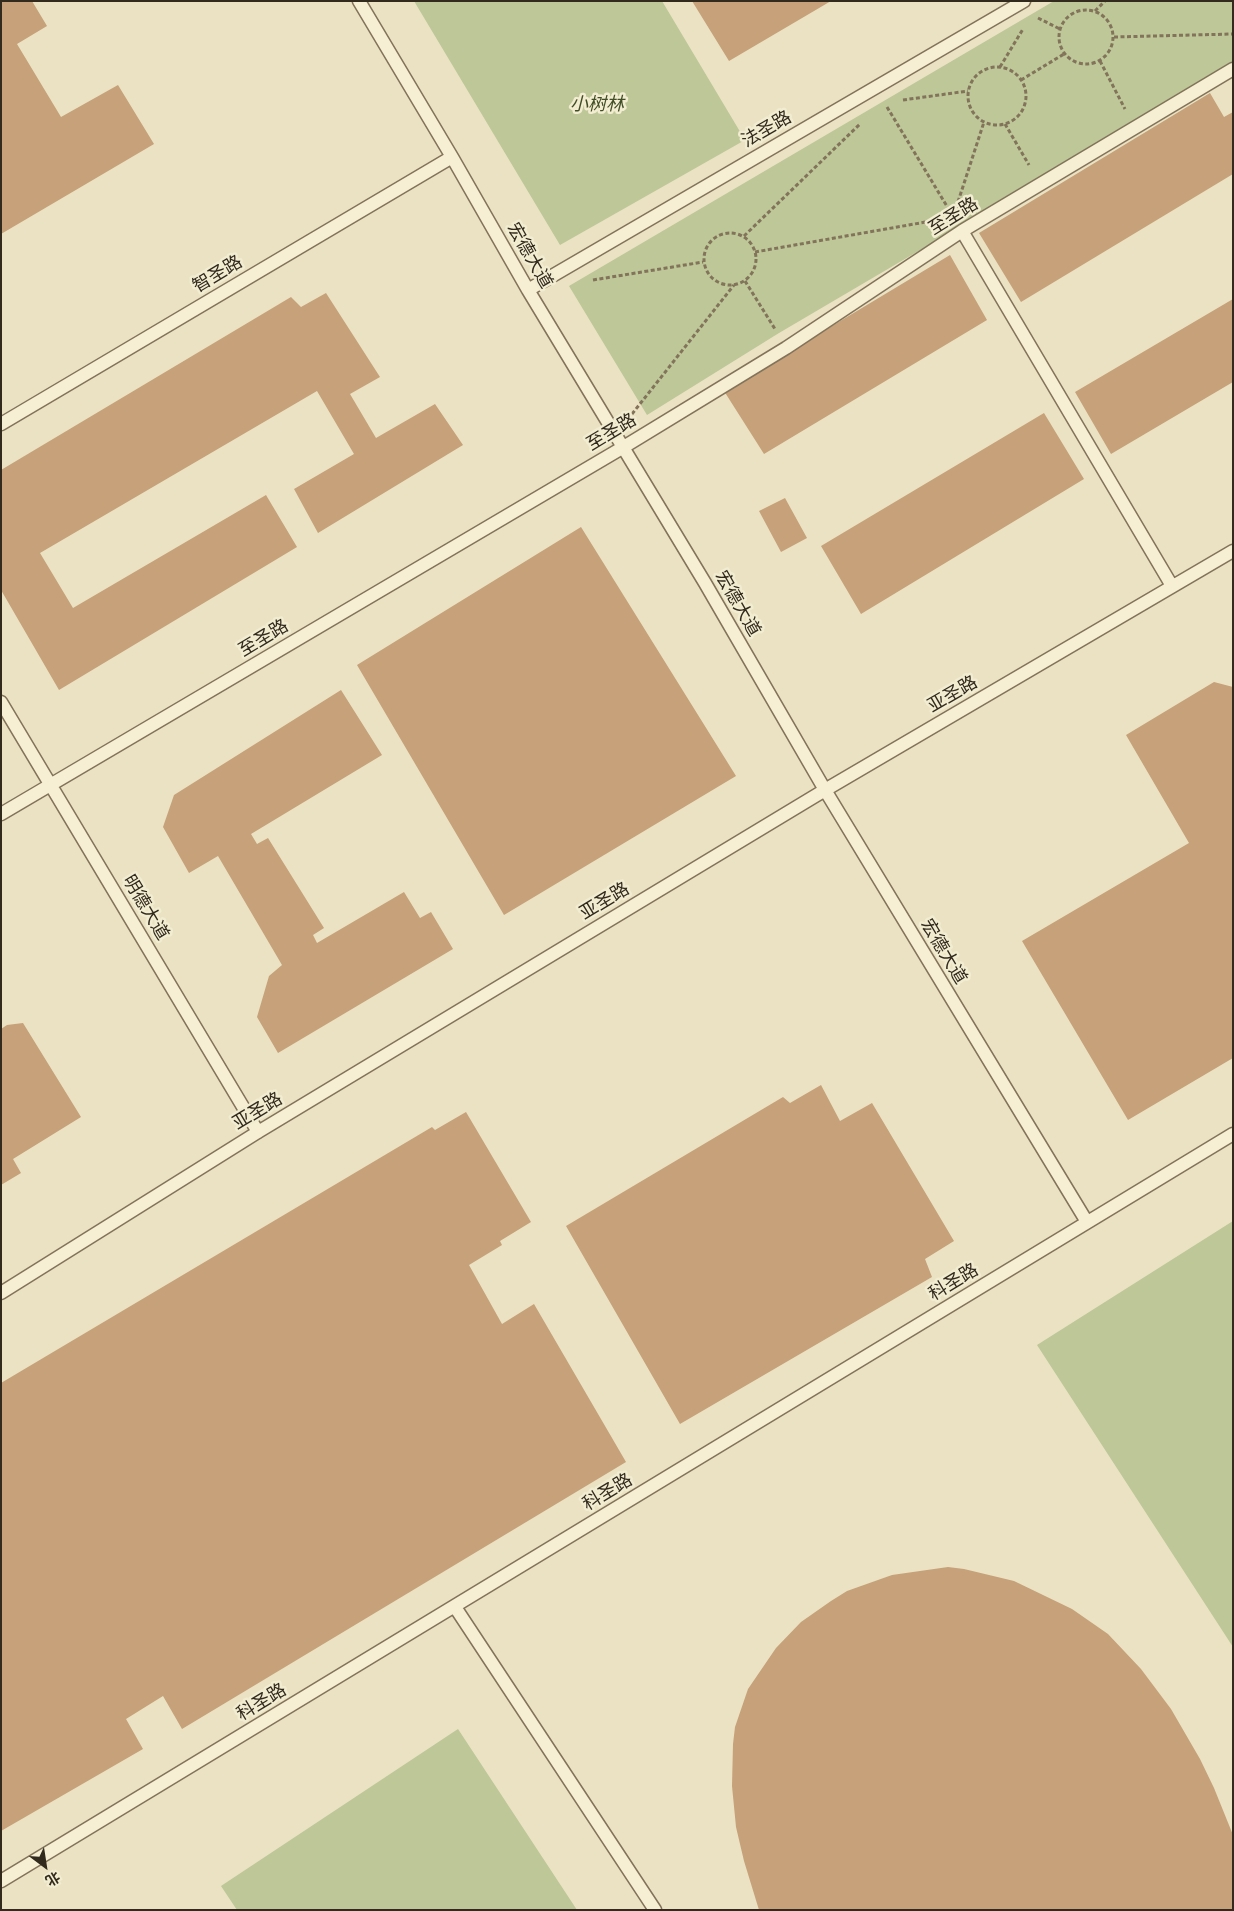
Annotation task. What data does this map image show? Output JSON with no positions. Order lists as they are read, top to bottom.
{
  "streets": {
    "lane": [
      "法圣路",
      "至圣路",
      "宏德大道",
      "智圣路",
      "亚圣路",
      "明德大道",
      "科圣路"
    ]
  },
  "crossings": [
    ["法圣路", "宏德大道"],
    ["至圣路", "宏德大道"],
    ["至圣路", "明德大道"],
    ["宏德大道", "智圣路"],
    ["宏德大道", "亚圣路"],
    ["宏德大道", "科圣路"],
    ["亚圣路", "明德大道"]
  ],
  "parks": ["小树林"],
  "north": "bottom right"
}
